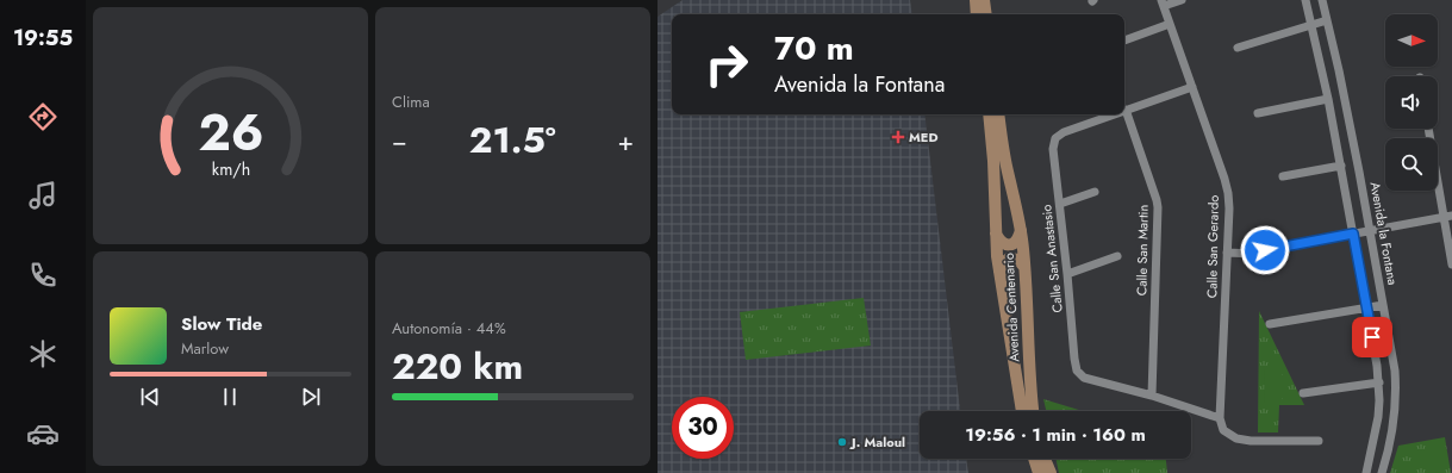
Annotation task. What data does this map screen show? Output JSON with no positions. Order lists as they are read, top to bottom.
{
  "streets": {
    "main road": ["Avenida Centenario"],
    "street": [
      "Avenida la Fontana",
      "Calle San Gerardo",
      "Calle San Martin",
      "Calle San Anastasio"
    ]
  },
  "crossings": [
    ["Calle San Gerardo", "Calle San Anastasio"],
    ["Calle San Martin", "Calle San Anastasio"]
  ],
  "places": {
    "health": ["MED"],
    "other": ["J. Maloul"]
  },
  "north": "right",
  "page": {
    "tabs": "19:55",
    "tile": [
      "Clima",
      ["Autonomía · 44%", "220 km"]
    ],
    "turn": ["70 m", "Avenida la Fontana"],
    "heat": ["−", "21.5°", "+"],
    "song": ["Slow Tide", "Marlow"],
    "limit": "30",
    "trip": "19:56 · 1 min · 160 m",
    "gauge": ["26", "km/h"]
  }
}
